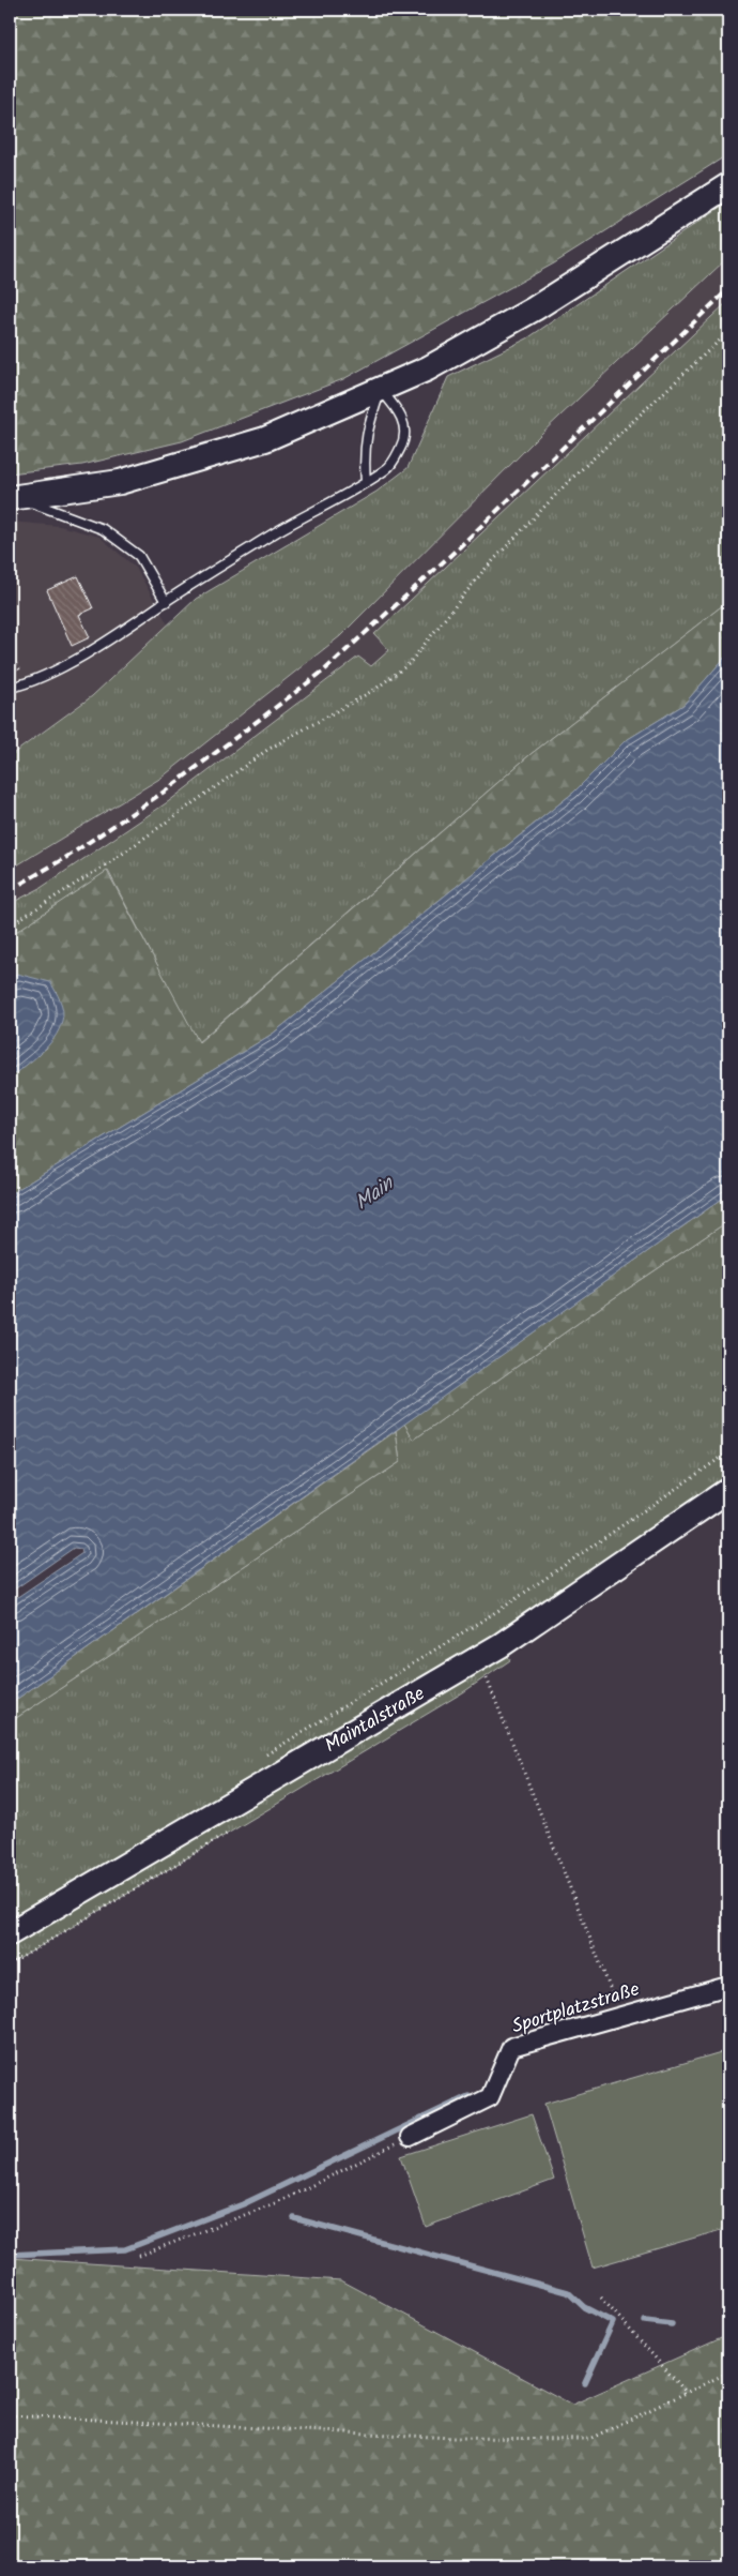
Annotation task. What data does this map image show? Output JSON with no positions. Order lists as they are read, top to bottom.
{
  "streets": {
    "main road": ["Maintalstraße"],
    "street": ["Sportplatzstraße"]
  },
  "water": ["Main"]
}
